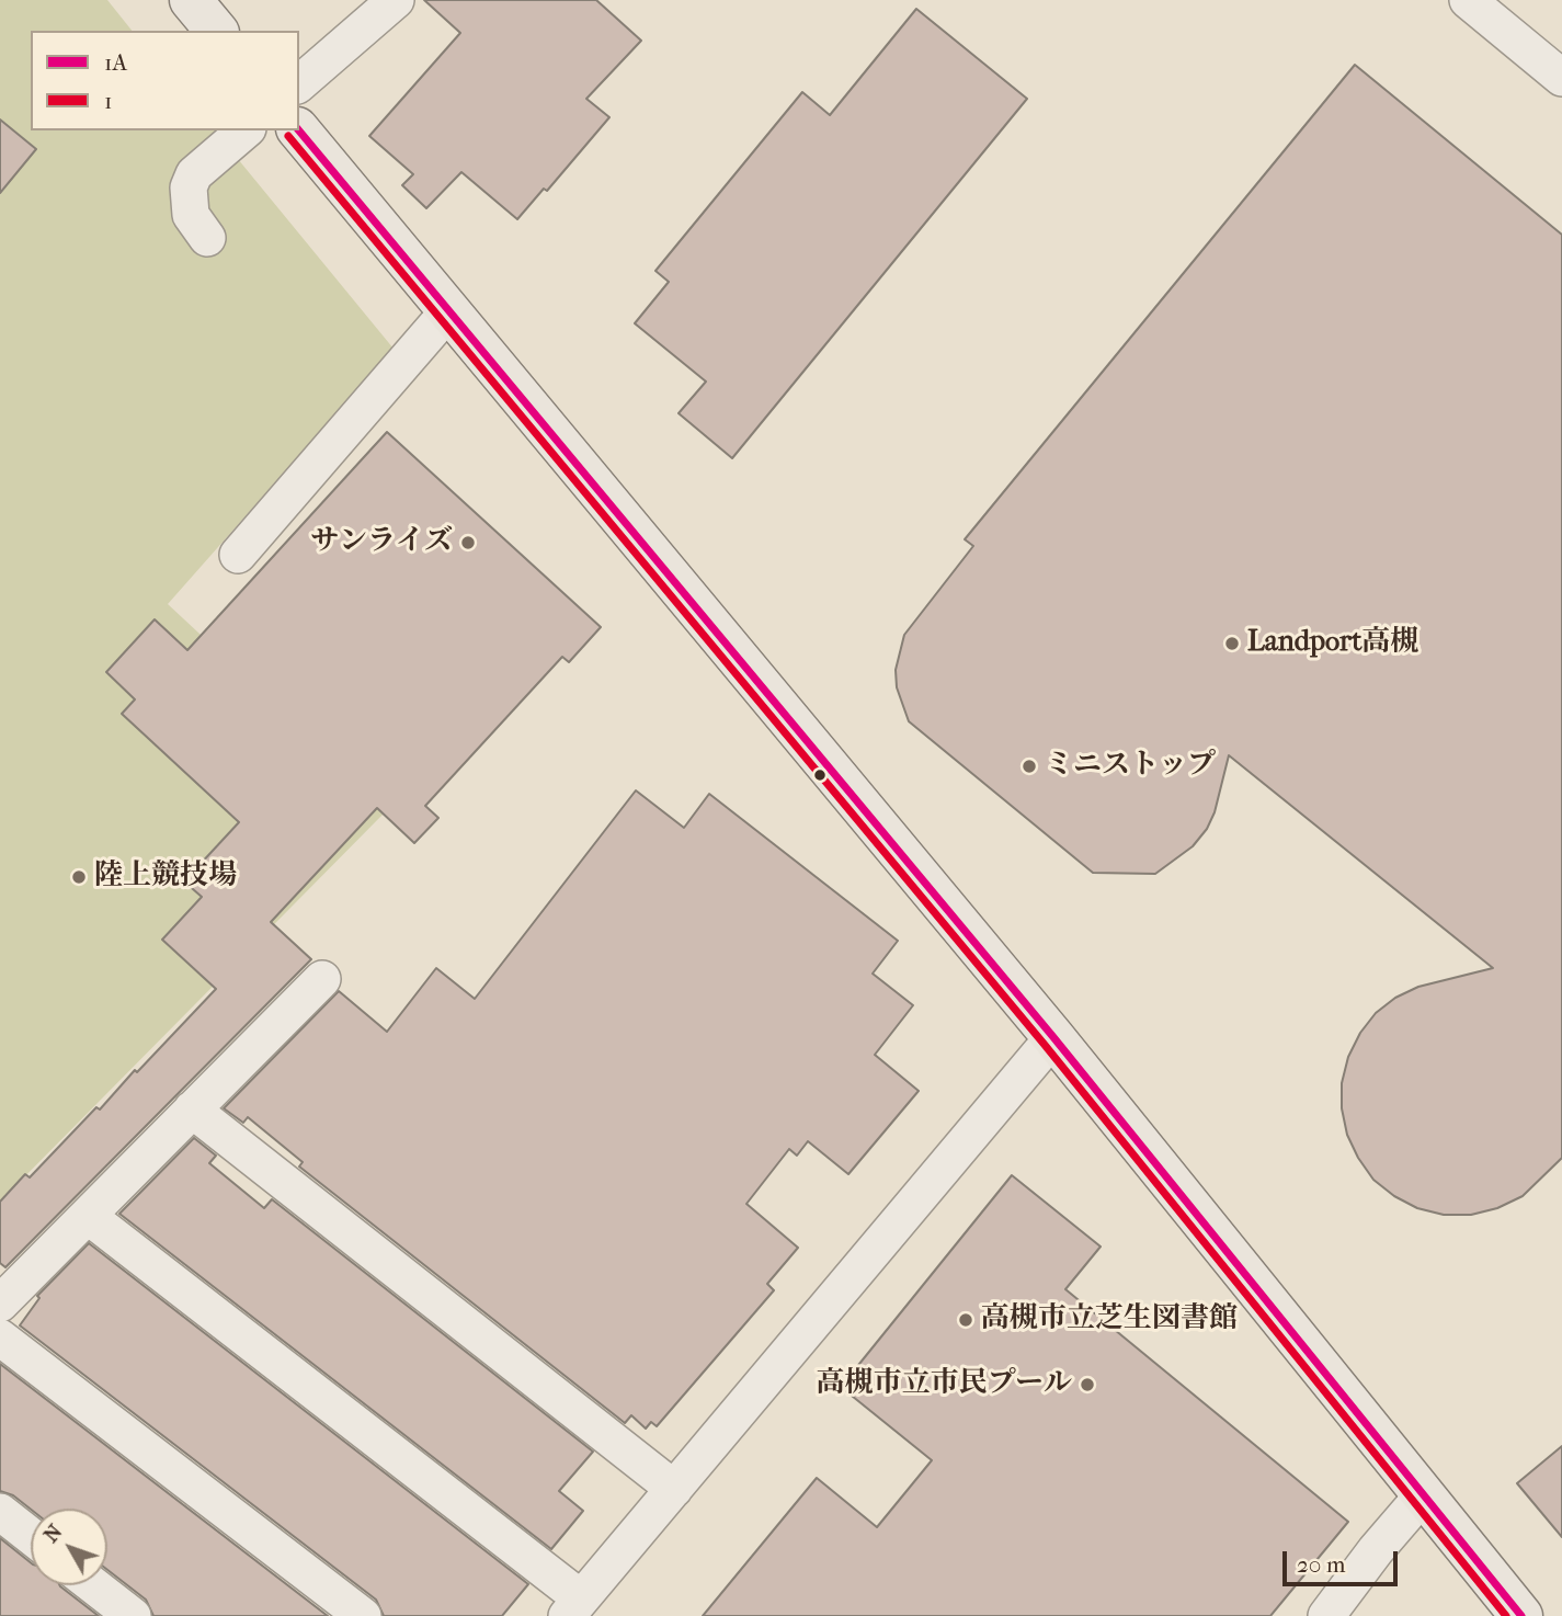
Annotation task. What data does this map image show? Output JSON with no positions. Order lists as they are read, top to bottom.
{
  "places": [
    "サンライズ",
    "Landport高槻",
    "ミニストップ",
    "陸上競技場",
    "高槻市立芝生図書館",
    "高槻市立市民プール"
  ],
  "lines": ["transit line 1A", "transit line 1"],
  "legend": ["1A", "1"],
  "scale_bar": "20 m",
  "north": "top left"
}
